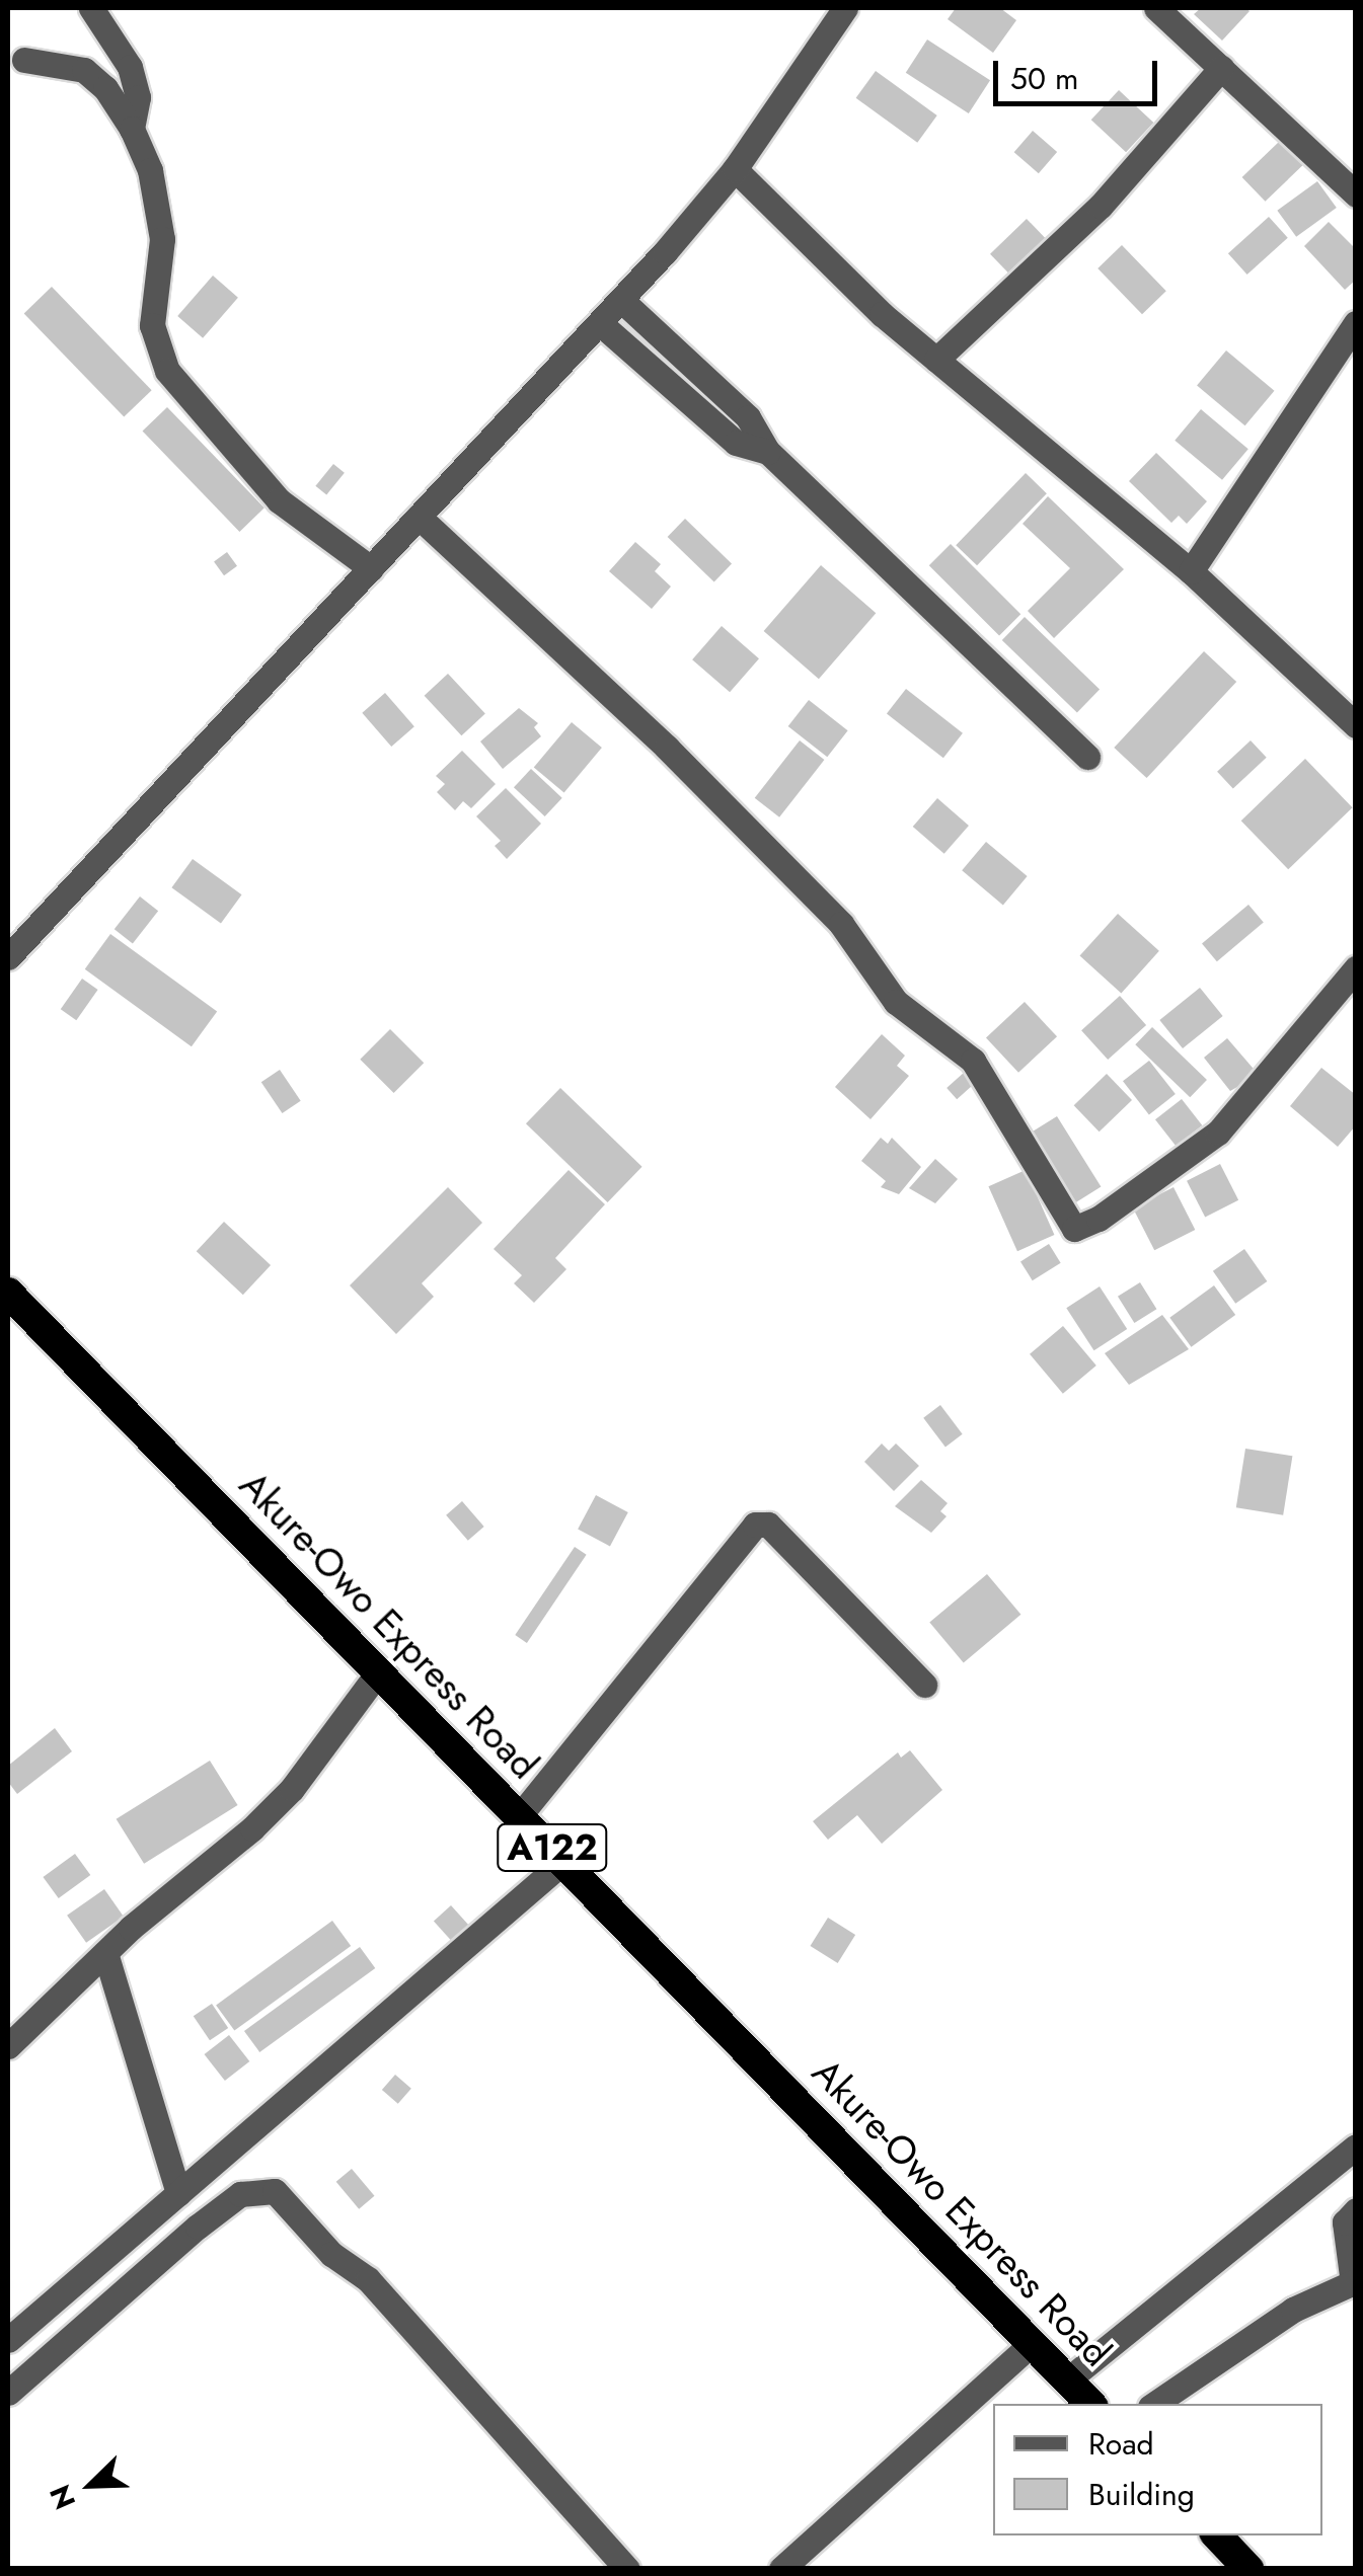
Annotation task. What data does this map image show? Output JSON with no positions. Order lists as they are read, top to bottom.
{
  "streets": {
    "highway": ["Akure-Owo Express Road", "A122"]
  },
  "legend": ["Road", "Building"],
  "scale_bar": "50 m",
  "north": "bottom left"
}
